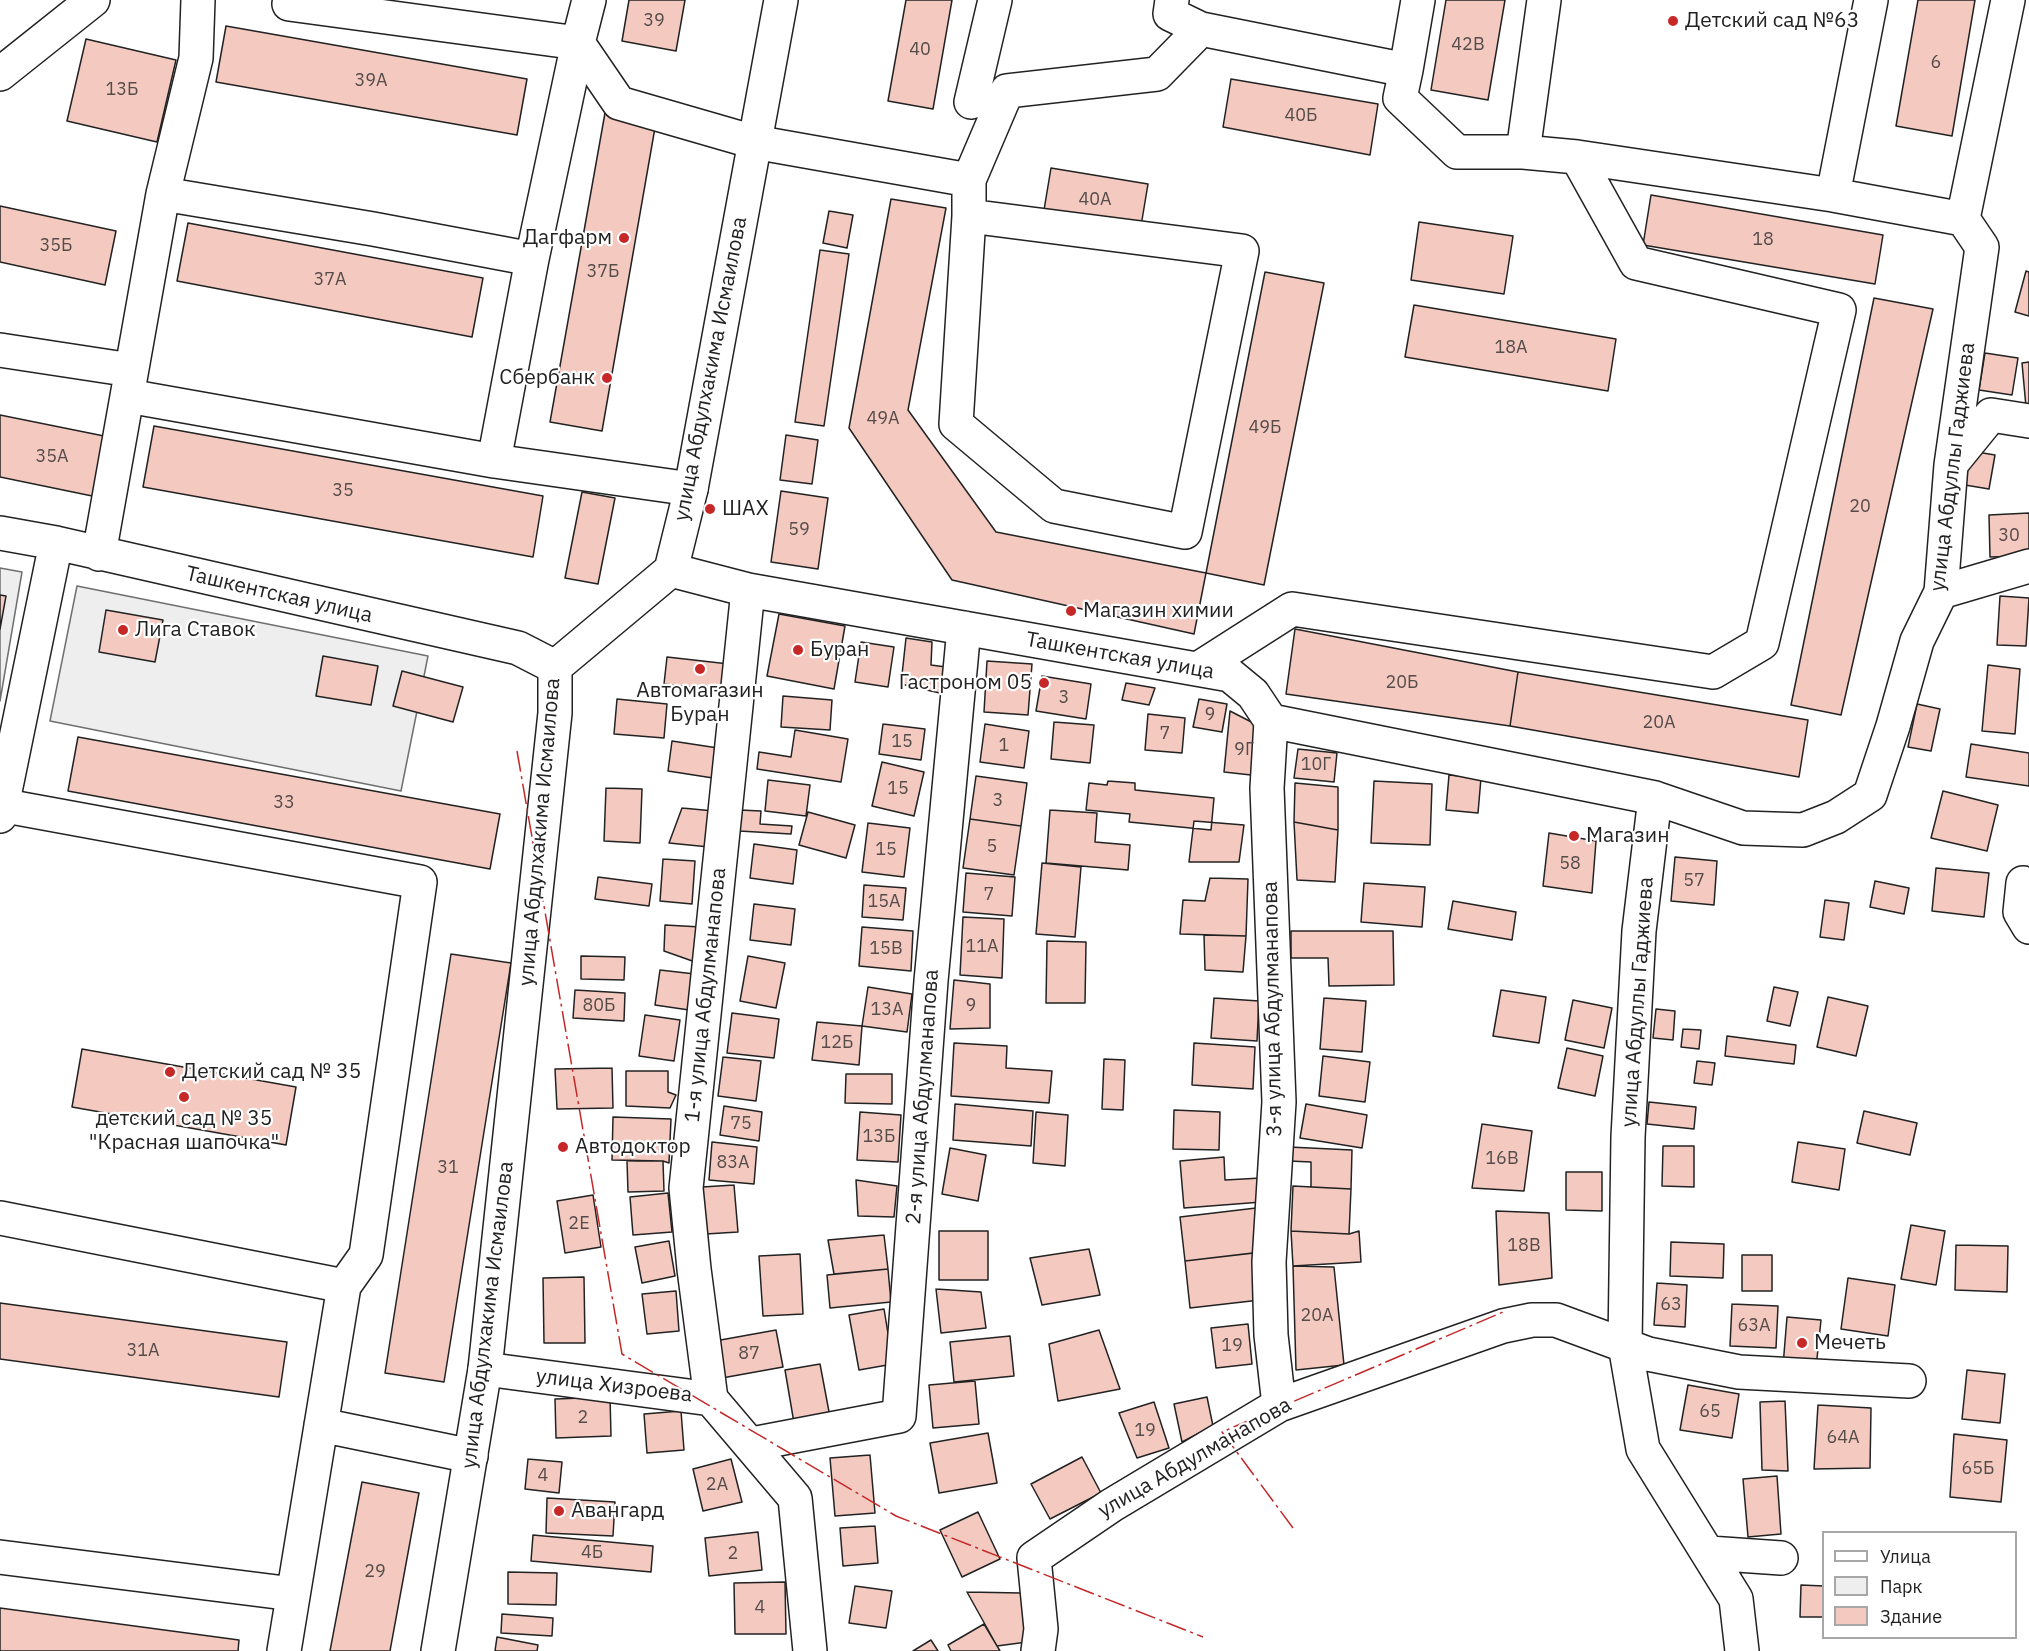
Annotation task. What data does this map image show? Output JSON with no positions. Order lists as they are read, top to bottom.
{
  "streets": {
    "street": [
      "улица Абдулхакима Исмаилова",
      "улица Абдуллы Гаджиева",
      "Ташкентская улица",
      "1-я улица Абдулманапова",
      "3-я улица Абдулманапова",
      "2-я улица Абдулманапова",
      "улица Хизроева",
      "улица Абдулманапова"
    ]
  },
  "crossings": [
    ["улица Абдулхакима Исмаилова", "Ташкентская улица"],
    ["улица Абдулхакима Исмаилова", "улица Хизроева"],
    ["улица Абдуллы Гаджиева", "улица Абдулманапова"],
    ["Ташкентская улица", "1-я улица Абдулманапова"],
    ["Ташкентская улица", "3-я улица Абдулманапова"],
    ["Ташкентская улица", "2-я улица Абдулманапова"],
    ["1-я улица Абдулманапова", "улица Хизроева"],
    ["3-я улица Абдулманапова", "улица Абдулманапова"],
    ["2-я улица Абдулманапова", "улица Хизроева"]
  ],
  "places": [
    "Детский сад №63",
    "Дагфарм",
    "Сбербанк",
    "ШАХ",
    "Магазин химии",
    "Лига Ставок",
    "Буран",
    "Автомагазин Буран",
    "Гастроном 05",
    "Магазин",
    "Детский сад № 35",
    "детский сад № 35 \"Красная шапочка\"",
    "Автодоктор",
    "Мечеть",
    "Авангард"
  ],
  "house_numbers": [
    "39",
    "42В",
    "40",
    "6",
    "39А",
    "13Б",
    "40Б",
    "40А",
    "18",
    "35Б",
    "37Б",
    "37А",
    "18А",
    "49А",
    "49Б",
    "35А",
    "35",
    "20",
    "59",
    "30",
    "20Б",
    "3",
    "9",
    "20А",
    "7",
    "15",
    "1",
    "9Г",
    "10Г",
    "15",
    "3",
    "33",
    "5",
    "15",
    "58",
    "57",
    "7",
    "15А",
    "11А",
    "15В",
    "80Б",
    "9",
    "13А",
    "12Б",
    "75",
    "13Б",
    "16В",
    "83А",
    "31",
    "2Е",
    "18В",
    "63",
    "20А",
    "63А",
    "19",
    "31А",
    "87",
    "65",
    "2",
    "19",
    "64А",
    "65Б",
    "4",
    "2А",
    "4Б",
    "2",
    "29",
    "4"
  ],
  "legend": ["Улица", "Парк", "Здание"]
}
